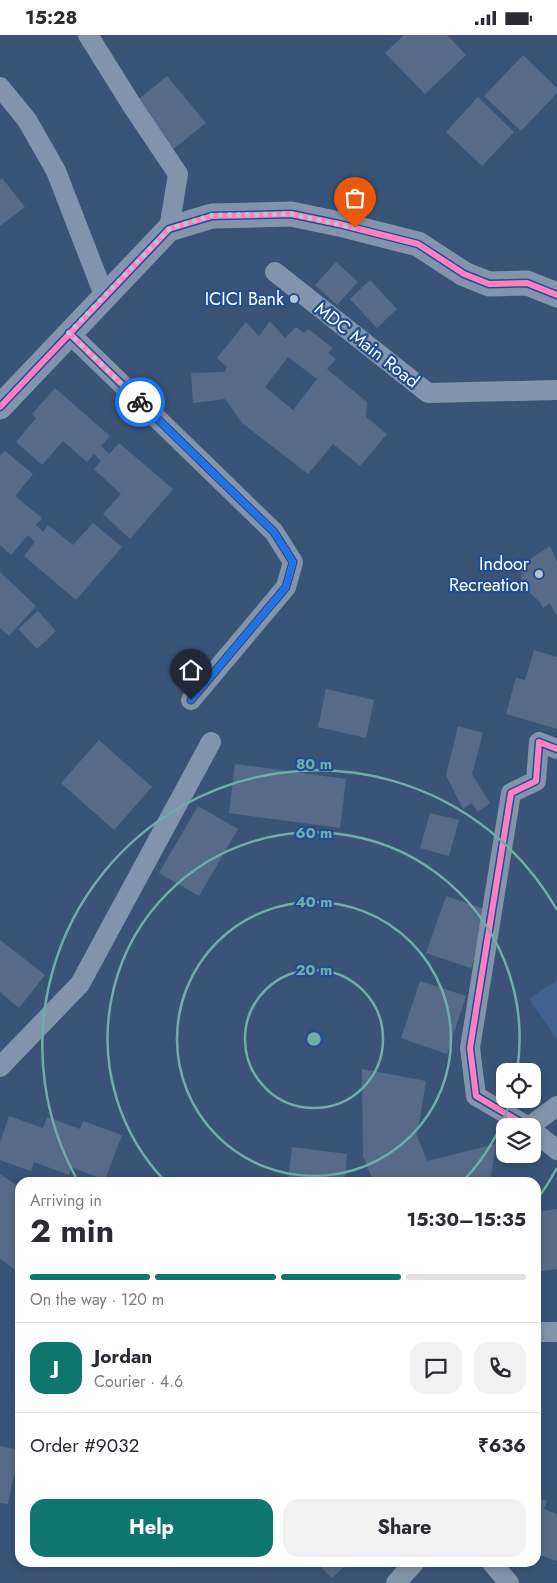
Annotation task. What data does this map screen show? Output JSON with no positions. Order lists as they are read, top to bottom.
{
  "streets": {
    "street": ["MDC Main Road"]
  },
  "places": ["ICICI Bank", "Indoor Recreation"],
  "page": {
    "status": "15:28",
    "heading": ["2 min", "Arriving in", "15:30–15:35"],
    "panel": [
      "Jordan",
      "Courier · 4.6",
      "Order #9032",
      "₹636"
    ],
    "bar": "On the way · 120 m",
    "round": "J",
    "buttons": ["Help", "Share"]
  },
  "rings": [
    "80 m",
    "60 m",
    "40 m",
    "20 m"
  ]
}
